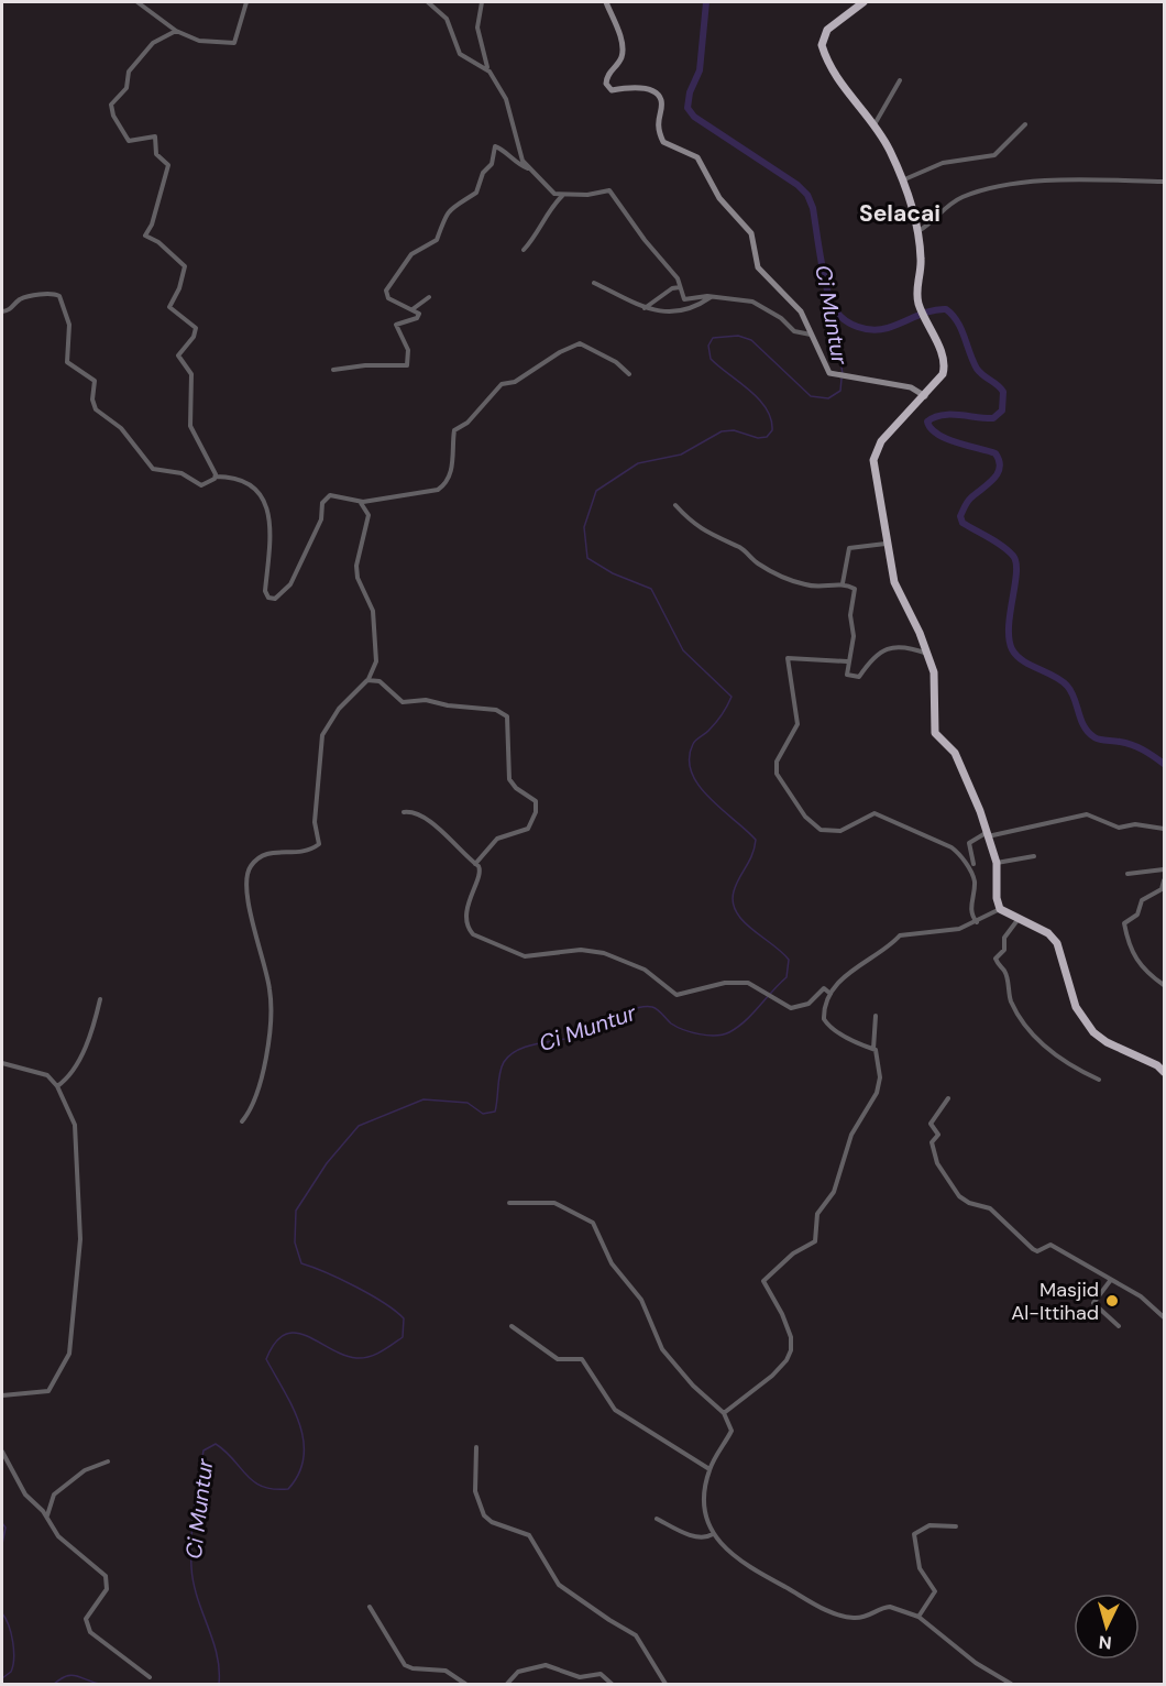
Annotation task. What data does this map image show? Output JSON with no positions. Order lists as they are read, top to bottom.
{
  "districts": ["Selacai"],
  "water": ["Ci Muntur"],
  "places": ["Masjid Al-Ittihad"],
  "north": "bottom"
}
